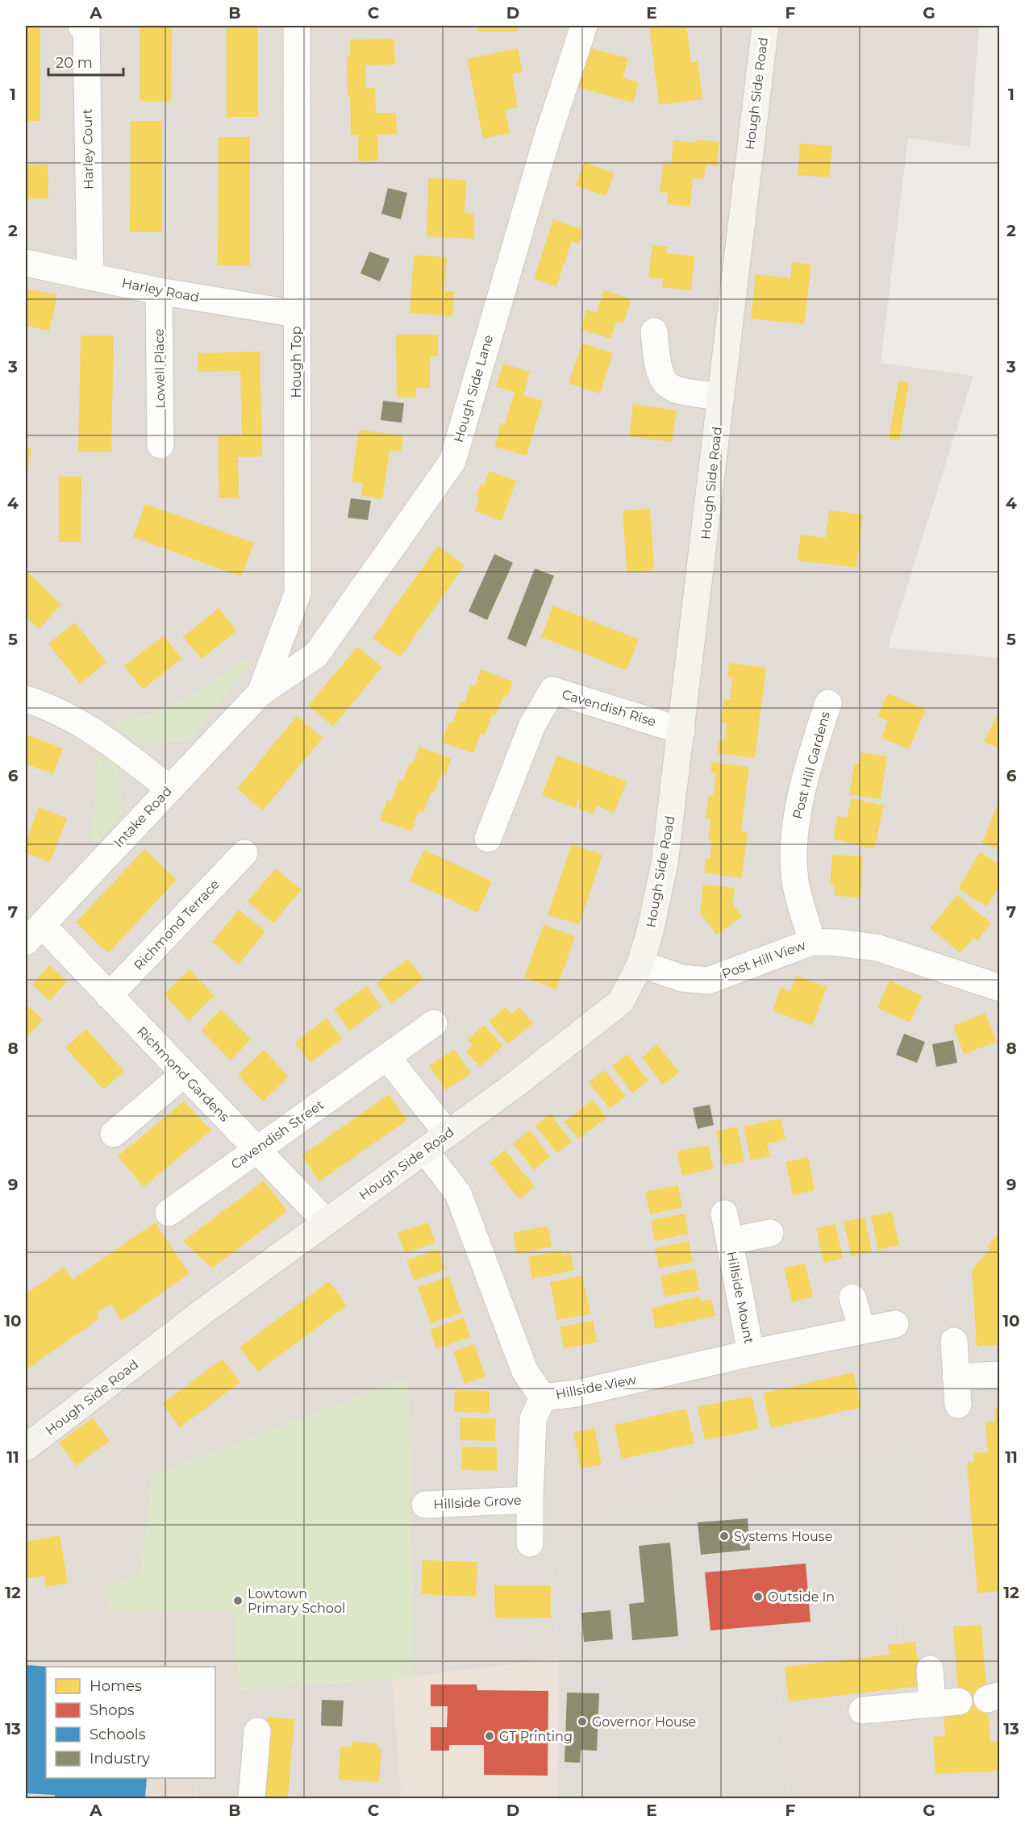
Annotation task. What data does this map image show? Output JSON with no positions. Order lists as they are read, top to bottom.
{
  "streets": {
    "main road": ["Hough Side Road"],
    "street": [
      "Harley Court",
      "Harley Road",
      "Hough Top",
      "Lowell Place",
      "Hough Side Lane",
      "Cavendish Rise",
      "Post Hill Gardens",
      "Intake Road",
      "Richmond Terrace",
      "Post Hill View",
      "Richmond Gardens",
      "Cavendish Street",
      "Hillside Mount",
      "Hillside View",
      "Hillside Grove"
    ]
  },
  "crossings": [
    ["Hough Side Road", "Cavendish Rise"],
    ["Hough Side Road", "Post Hill View"],
    ["Hough Side Road", "Richmond Gardens"],
    ["Hough Side Road", "Hillside View"],
    ["Harley Court", "Harley Road"],
    ["Harley Road", "Hough Top"],
    ["Harley Road", "Lowell Place"],
    ["Hough Top", "Hough Side Lane"],
    ["Hough Top", "Intake Road"],
    ["Hough Side Lane", "Intake Road"],
    ["Post Hill Gardens", "Post Hill View"],
    ["Intake Road", "Richmond Gardens"],
    ["Richmond Terrace", "Richmond Gardens"],
    ["Richmond Gardens", "Cavendish Street"],
    ["Hillside Mount", "Hillside View"],
    ["Hillside View", "Hillside Grove"]
  ],
  "places": [
    "Systems House",
    "Outside In",
    "Lowtown Primary School",
    "Governor House",
    "GT Printing"
  ],
  "legend": [
    "Homes",
    "Shops",
    "Schools",
    "Industry"
  ],
  "scale_bar": "20 m",
  "grid": {
    "columns": [
      "A",
      "B",
      "C",
      "D",
      "E",
      "F",
      "G"
    ],
    "rows": [
      "1",
      "2",
      "3",
      "4",
      "5",
      "6",
      "7",
      "8",
      "9",
      "10",
      "11",
      "12",
      "13"
    ]
  }
}
